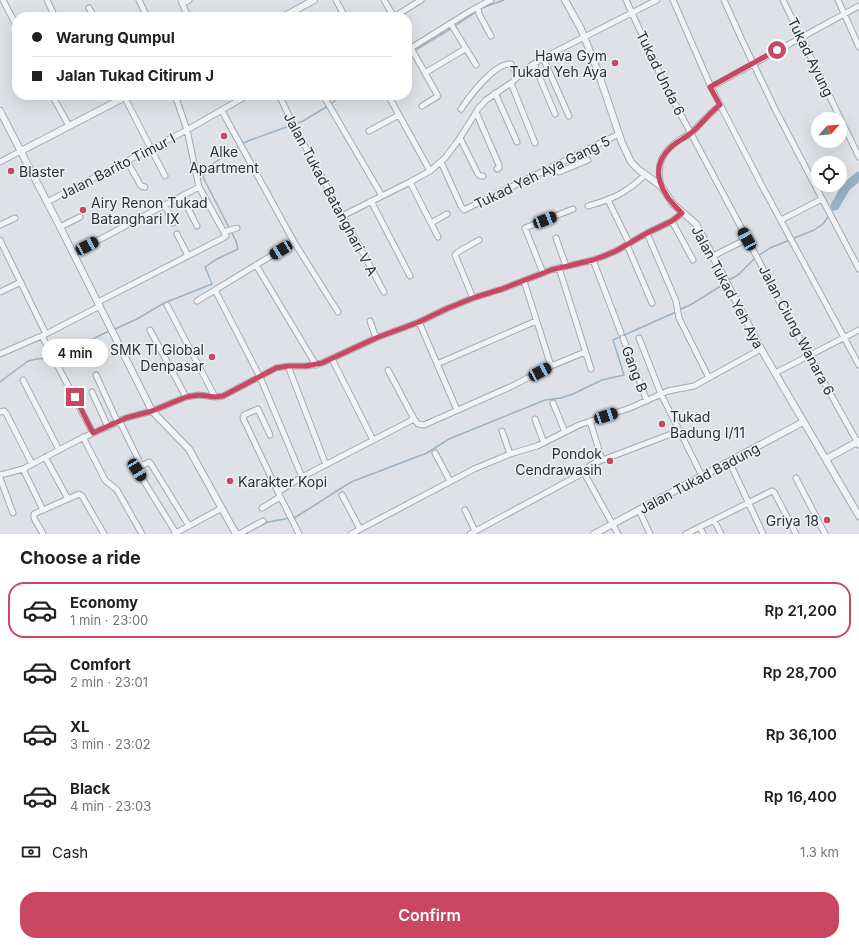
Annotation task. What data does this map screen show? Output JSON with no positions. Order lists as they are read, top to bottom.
{
  "streets": {
    "street": [
      "Tukad Ayung",
      "Tukad Unda 6",
      "Jalan Barito Timur I",
      "Tukad Yeh Aya Gang 5",
      "Jalan Tukad Batanghari V A",
      "Jalan Tukad Yeh Aya",
      "Jalan Ciung Wanara 6",
      "Gang B",
      "Jalan Tukad Badung"
    ]
  },
  "crossings": [
    ["Tukad Unda 6", "Jalan Ciung Wanara 6"],
    ["Tukad Yeh Aya Gang 5", "Jalan Tukad Yeh Aya"],
    ["Jalan Tukad Yeh Aya", "Jalan Tukad Badung"]
  ],
  "places": [
    "Hawa Gym Tukad Yeh Aya",
    "Alke Apartment",
    "Blaster",
    "Airy Renon Tukad Batanghari IX",
    "SMK TI Global Denpasar",
    "Tukad Badung I/11",
    "Pondok Cendrawasih",
    "Karakter Kopi",
    "Griya 18"
  ],
  "north": "top right",
  "page": {
    "banner": ["Warung Qumpul", "Jalan Tukad Citirum J"],
    "bubble": "4 min",
    "heading": "Choose a ride",
    "list": [
      {
        "name": "Economy",
        "note": "1 min · 23:00",
        "value": "Rp 21,200"
      },
      {
        "name": "Comfort",
        "note": "2 min · 23:01",
        "value": "Rp 28,700"
      },
      {
        "name": "XL",
        "note": "3 min · 23:02",
        "value": "Rp 36,100"
      },
      {
        "name": "Black",
        "note": "4 min · 23:03",
        "value": "Rp 16,400"
      }
    ],
    "pay": ["Cash", "1.3 km"],
    "buttons": "Confirm"
  }
}
